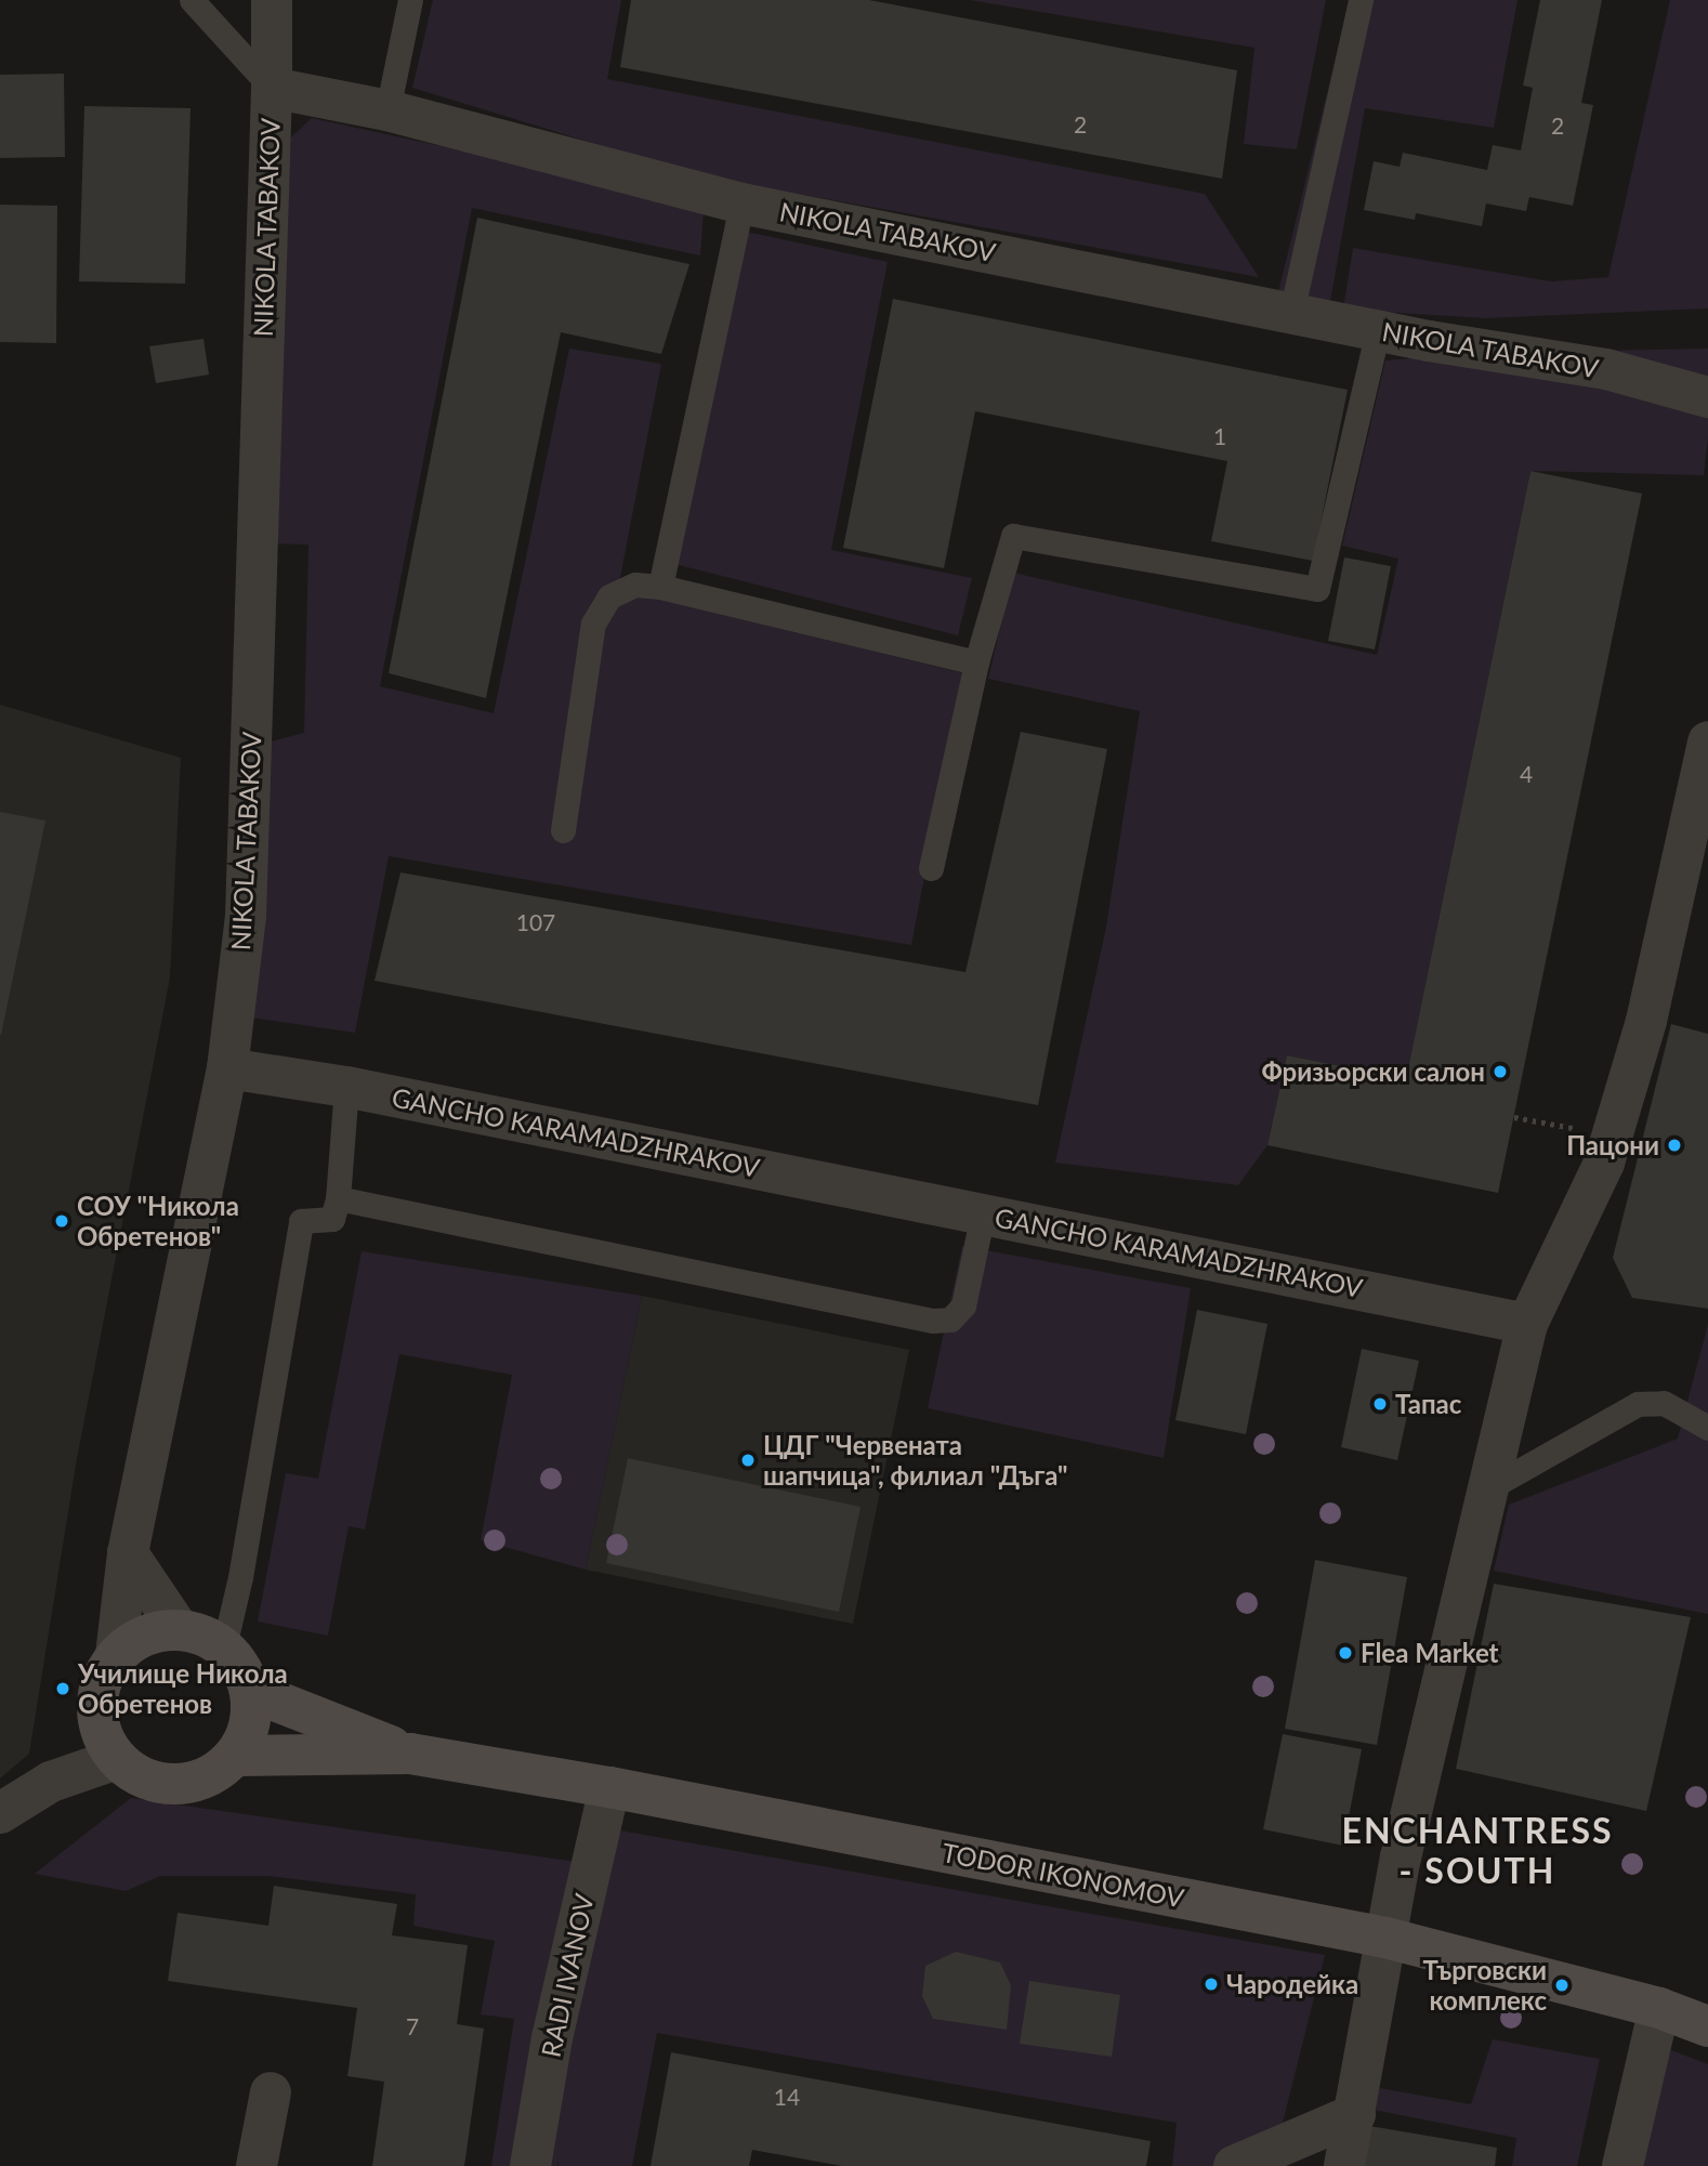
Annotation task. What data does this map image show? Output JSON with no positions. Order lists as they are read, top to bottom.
{
  "streets": {
    "street": [
      "NIKOLA TABAKOV",
      "GANCHO KARAMADZHRAKOV",
      "TODOR IKONOMOV",
      "RADI IVANOV"
    ]
  },
  "crossings": [
    ["NIKOLA TABAKOV", "GANCHO KARAMADZHRAKOV"],
    ["TODOR IKONOMOV", "RADI IVANOV"]
  ],
  "districts": ["ENCHANTRESS - SOUTH"],
  "places": [
    "Фризьорски салон",
    "Пацони",
    "СОУ \"Никола Обретенов\"",
    "Тапас",
    "ЦДГ \"Червената шапчица\", филиал \"Дъга\"",
    "Flea Market",
    "Училище Никола Обретенов",
    "Чародейка",
    "Търговски комплекс"
  ],
  "house_numbers": [
    "2",
    "2",
    "1",
    "4",
    "107",
    "7",
    "14"
  ]
}
